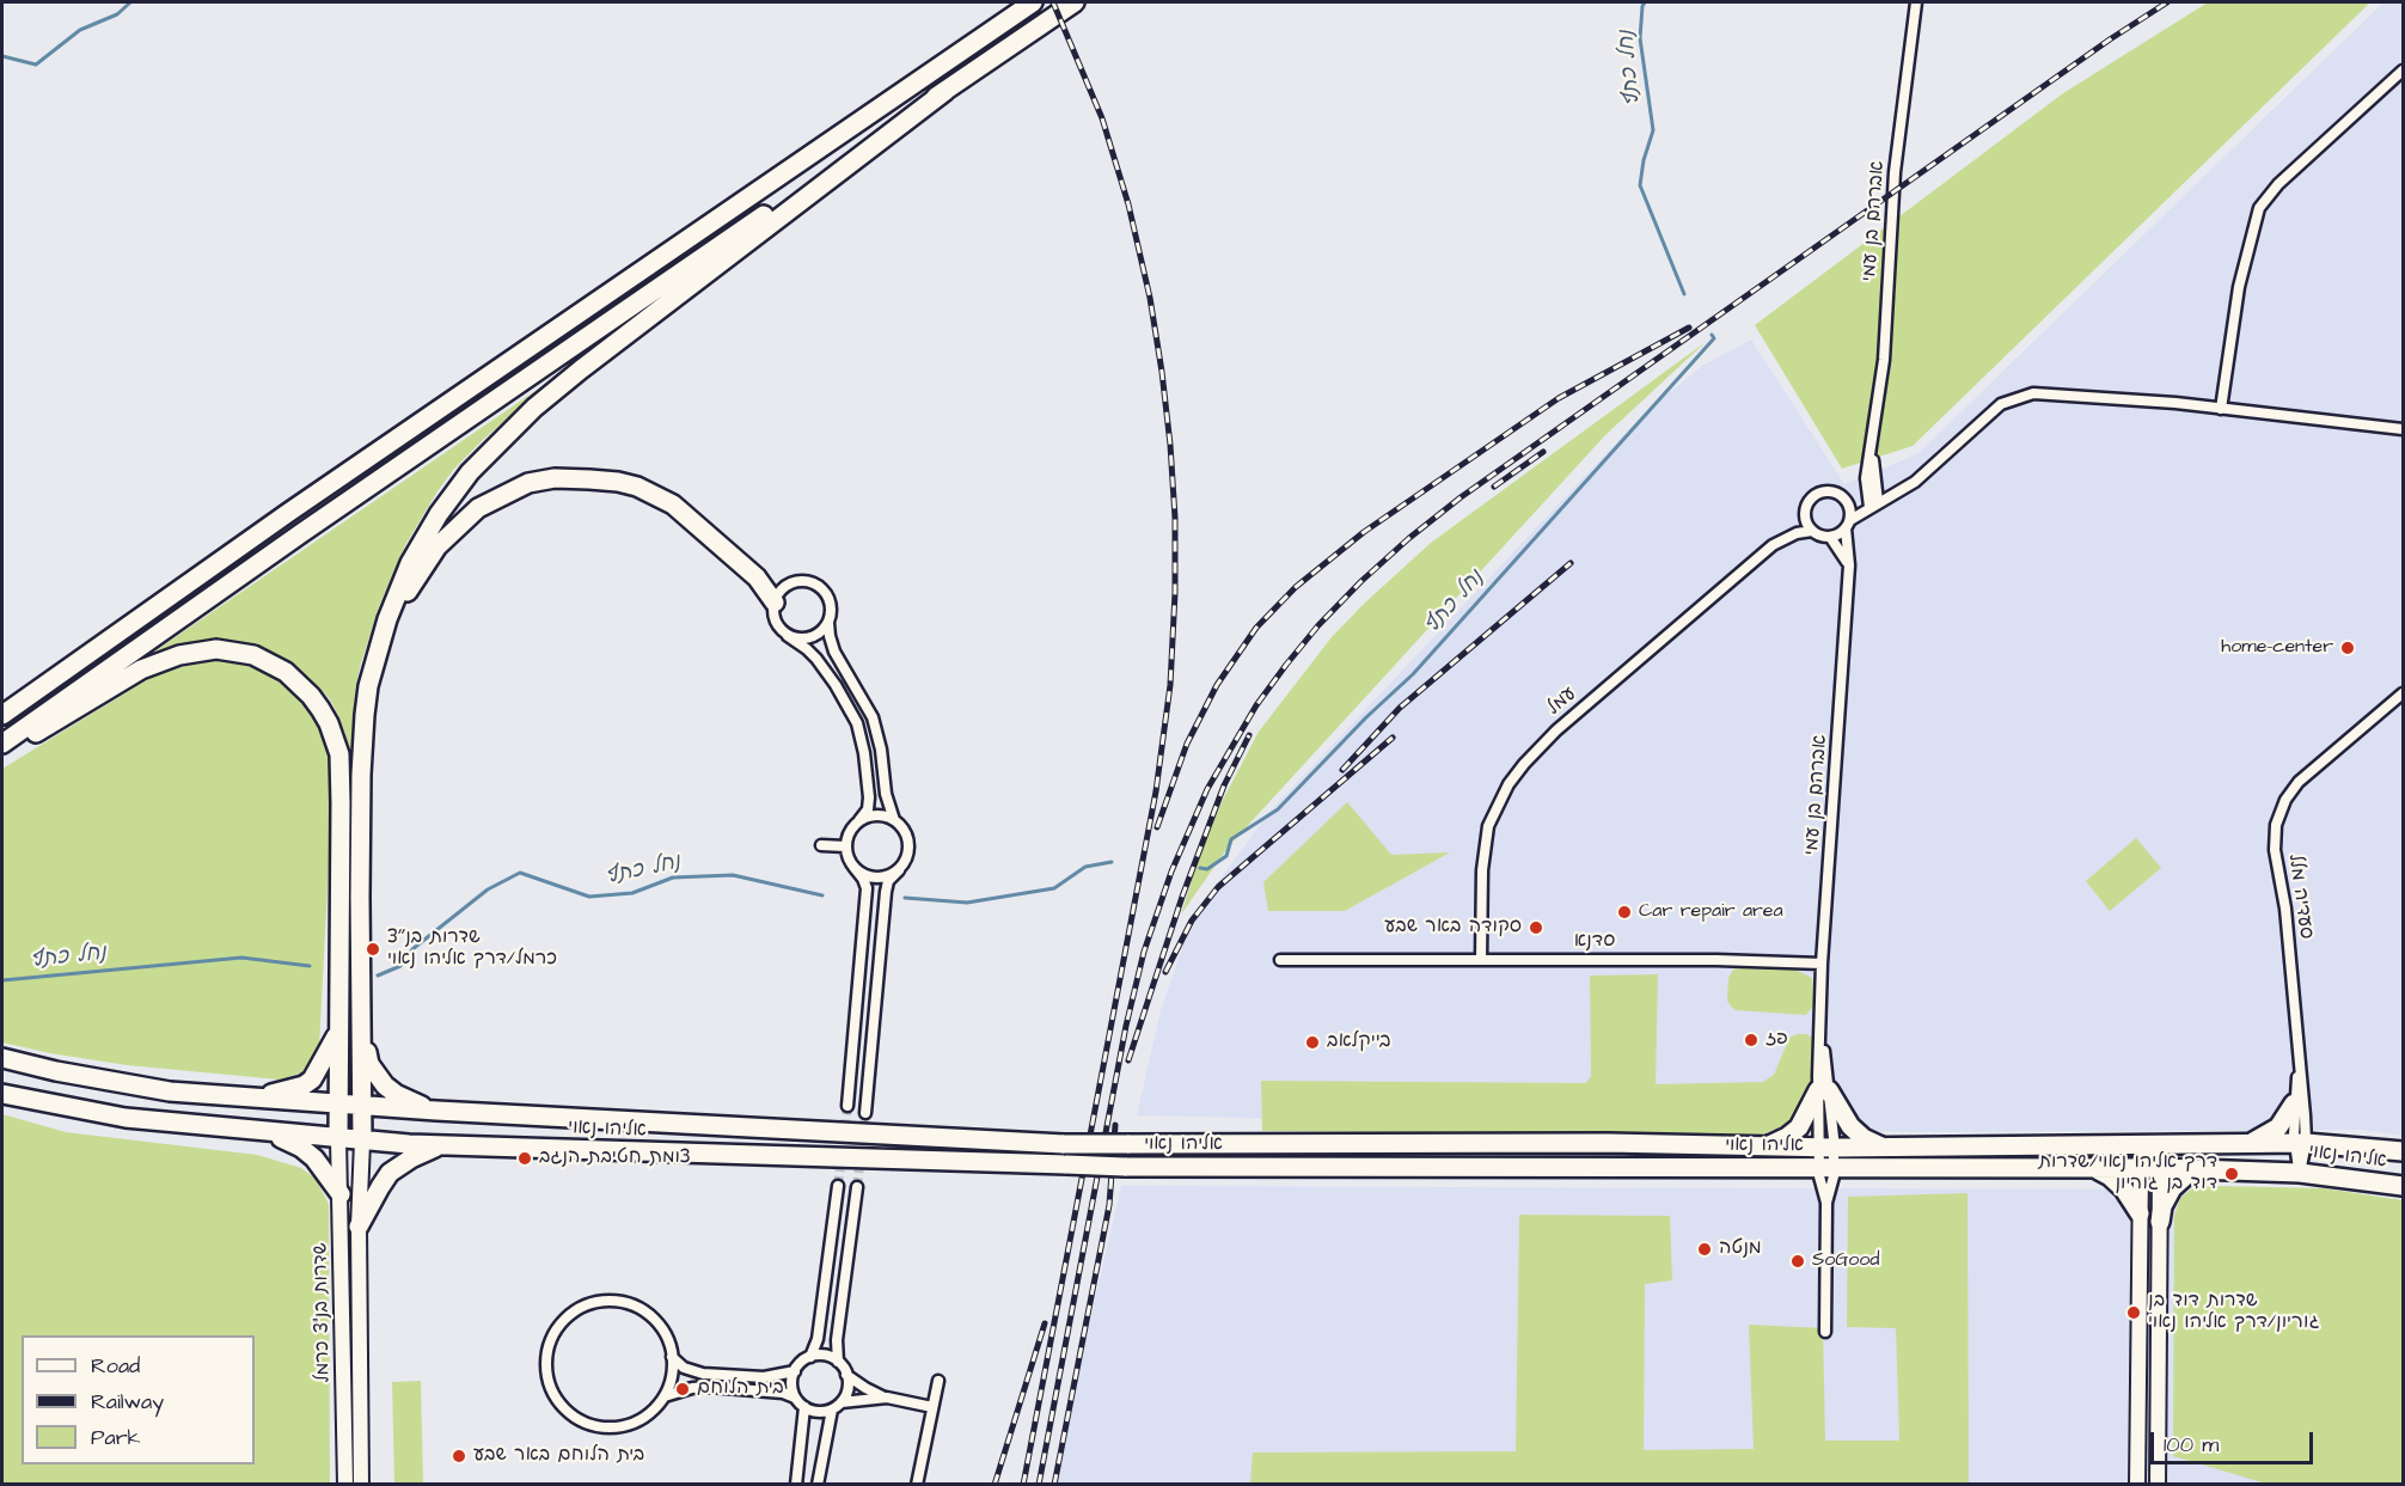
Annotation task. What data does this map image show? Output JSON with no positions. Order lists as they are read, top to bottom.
{
  "streets": {
    "highway": ["אליהו נאוי"],
    "main road": ["שדרות בנ\"צ כרמל"],
    "street": [
      "אברהם בן עמי",
      "עמל",
      "סעדיה מלל",
      "סדנא"
    ]
  },
  "crossings": [
    ["אברהם בן עמי", "עמל"],
    ["אברהם בן עמי", "סדנא"],
    ["אברהם בן עמי", "אליהו נאוי"],
    ["עמל", "סדנא"],
    ["סעדיה מלל", "אליהו נאוי"],
    ["אליהו נאוי", "שדרות בנ\"צ כרמל"]
  ],
  "water": ["נחל כתף"],
  "places": [
    "home-center",
    "Car repair area",
    "סקודה באר שבע",
    "שדרות בנ״צ כרמל/דרך אליהו נאוי",
    "פז",
    "בייקלאב",
    "צומת חטיבת הנגב",
    "דרך אליהו נאוי/שדרות דוד בן גוריון",
    "מנטה",
    "SoGood",
    "שדרות דוד בן גוריון/דרך אליהו נאוי",
    "בית הלוחם",
    "בית הלוחם באר שבע"
  ],
  "legend": ["Road", "Railway", "Park"],
  "scale_bar": "100 m"
}
